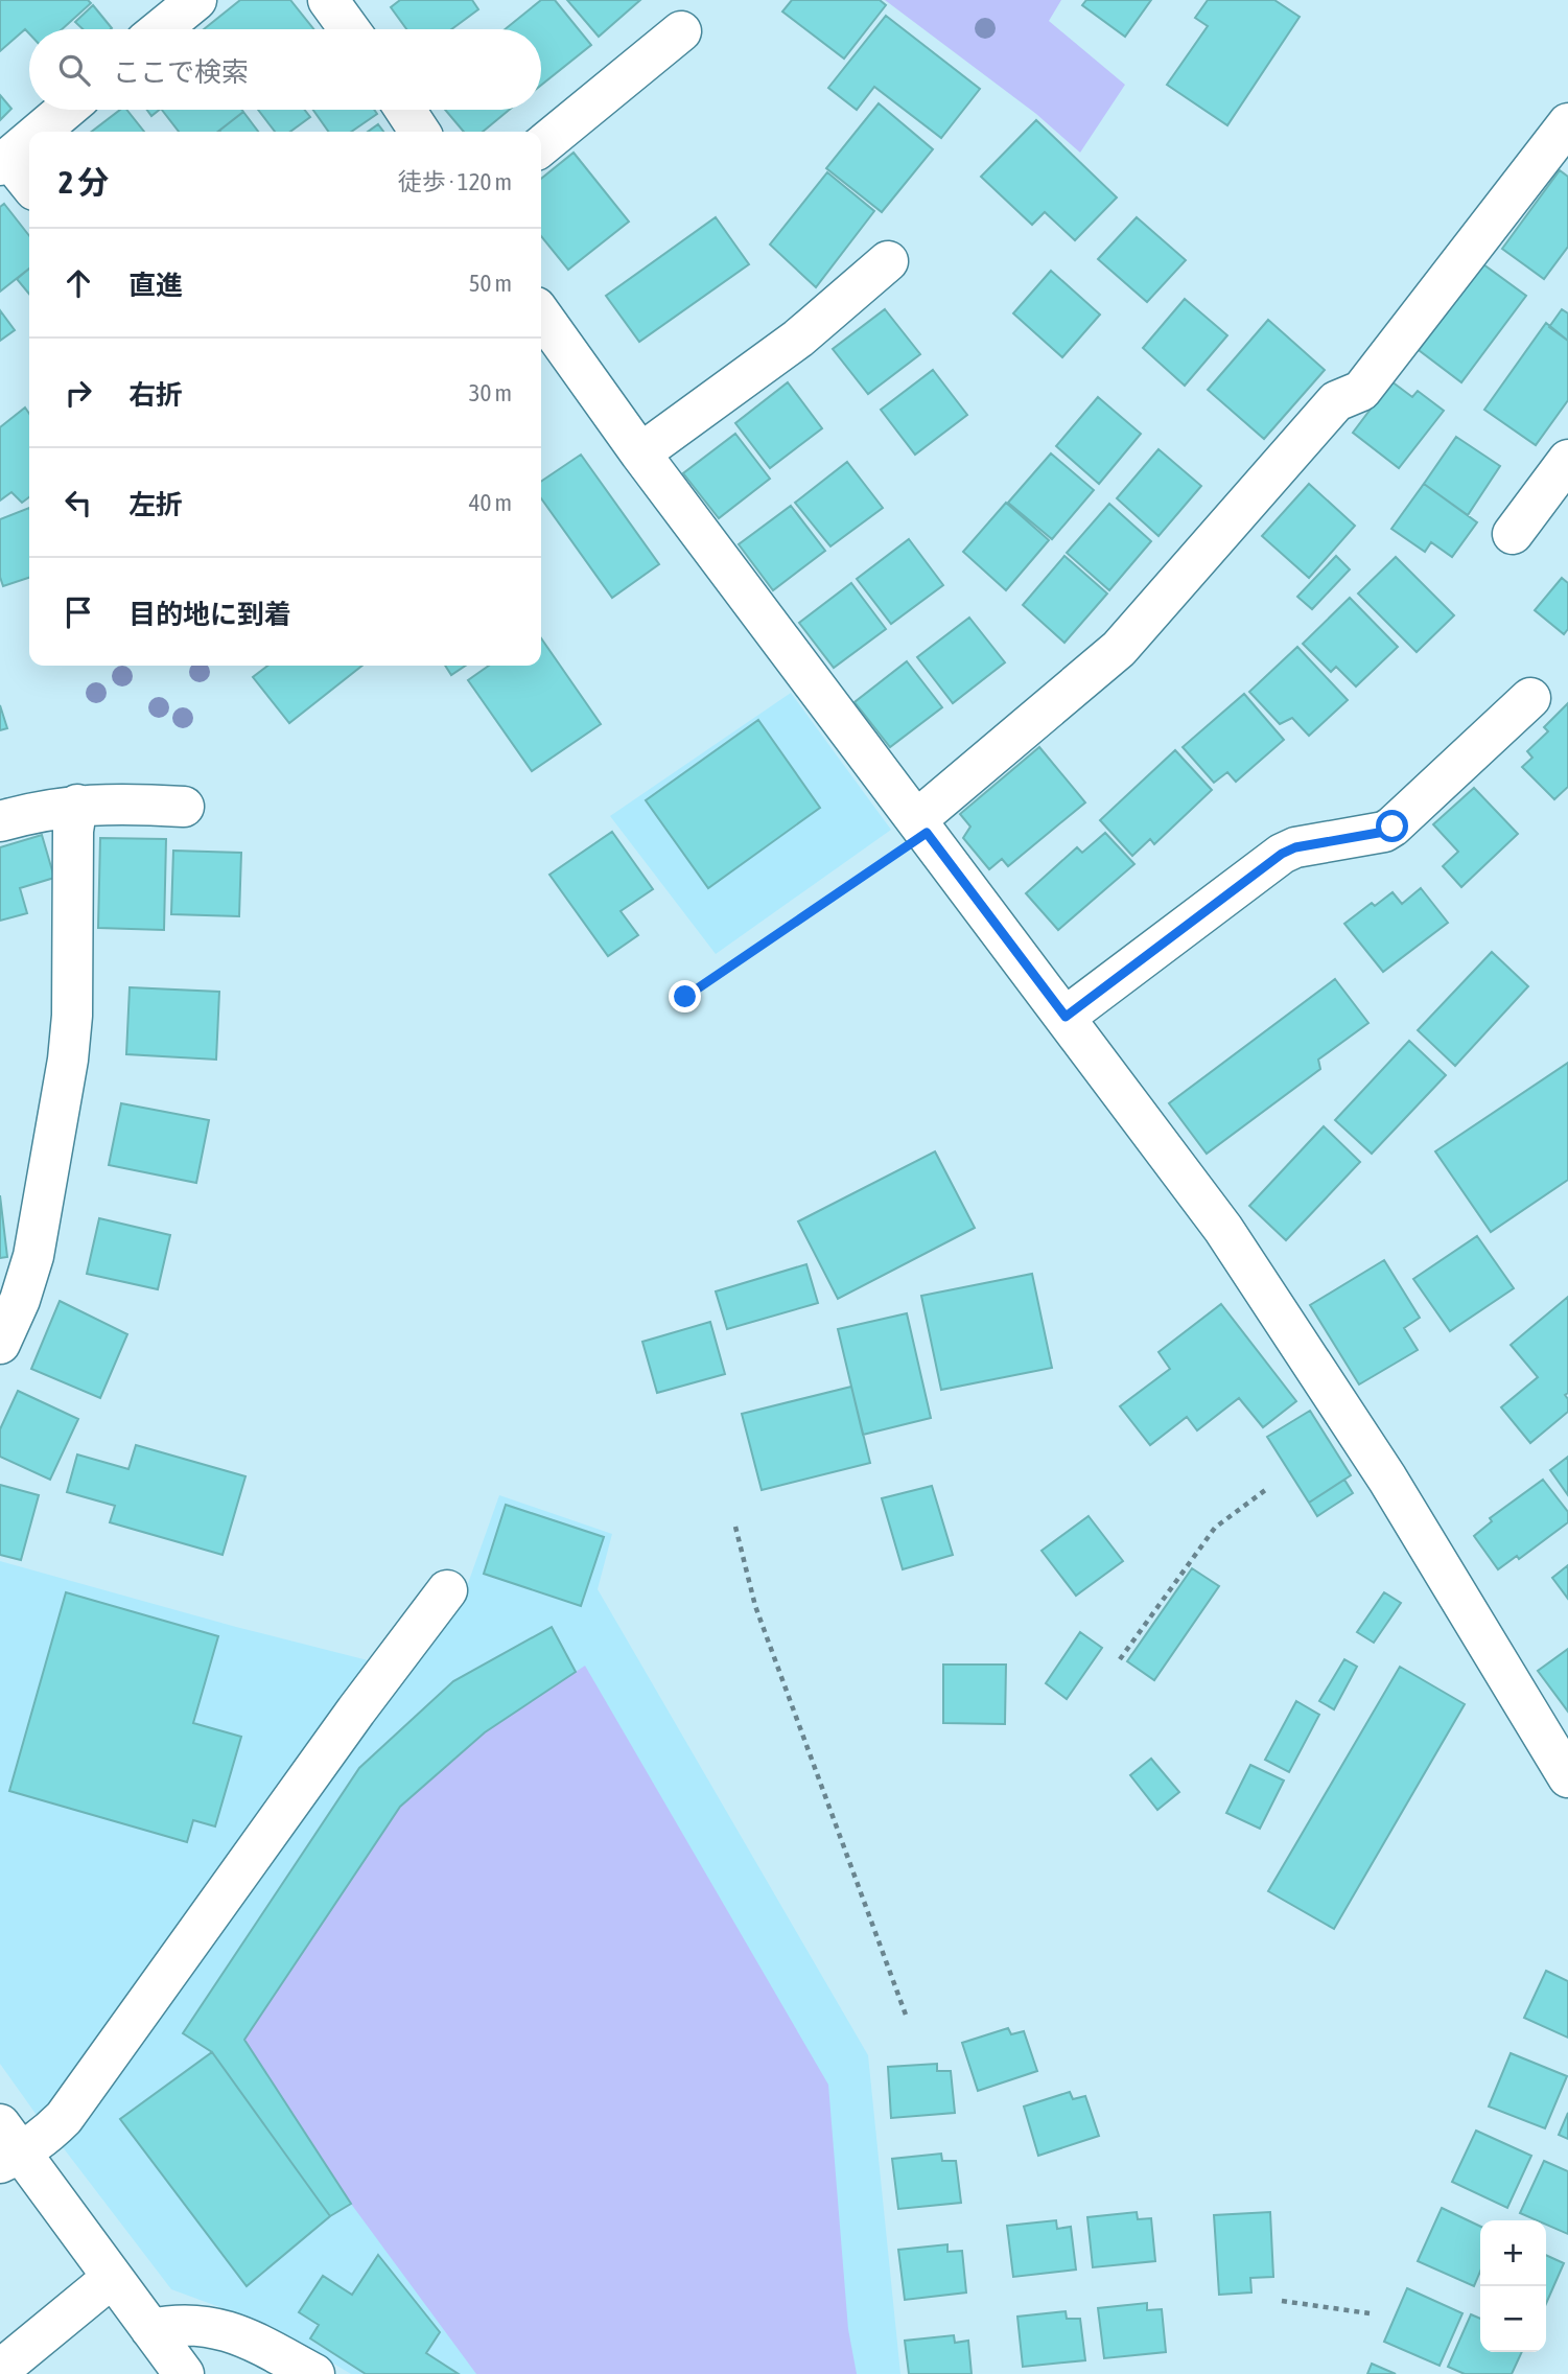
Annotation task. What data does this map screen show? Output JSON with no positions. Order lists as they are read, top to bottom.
{
  "page": {
    "search": "ここで検索",
    "heading": ["2 分", "徒歩 · 120 m"],
    "list": [
      ["直進", "50 m"],
      ["右折", "30 m"],
      ["左折", "40 m"],
      "目的地に到着"
    ],
    "map_buttons": ["+", "−"]
  }
}
